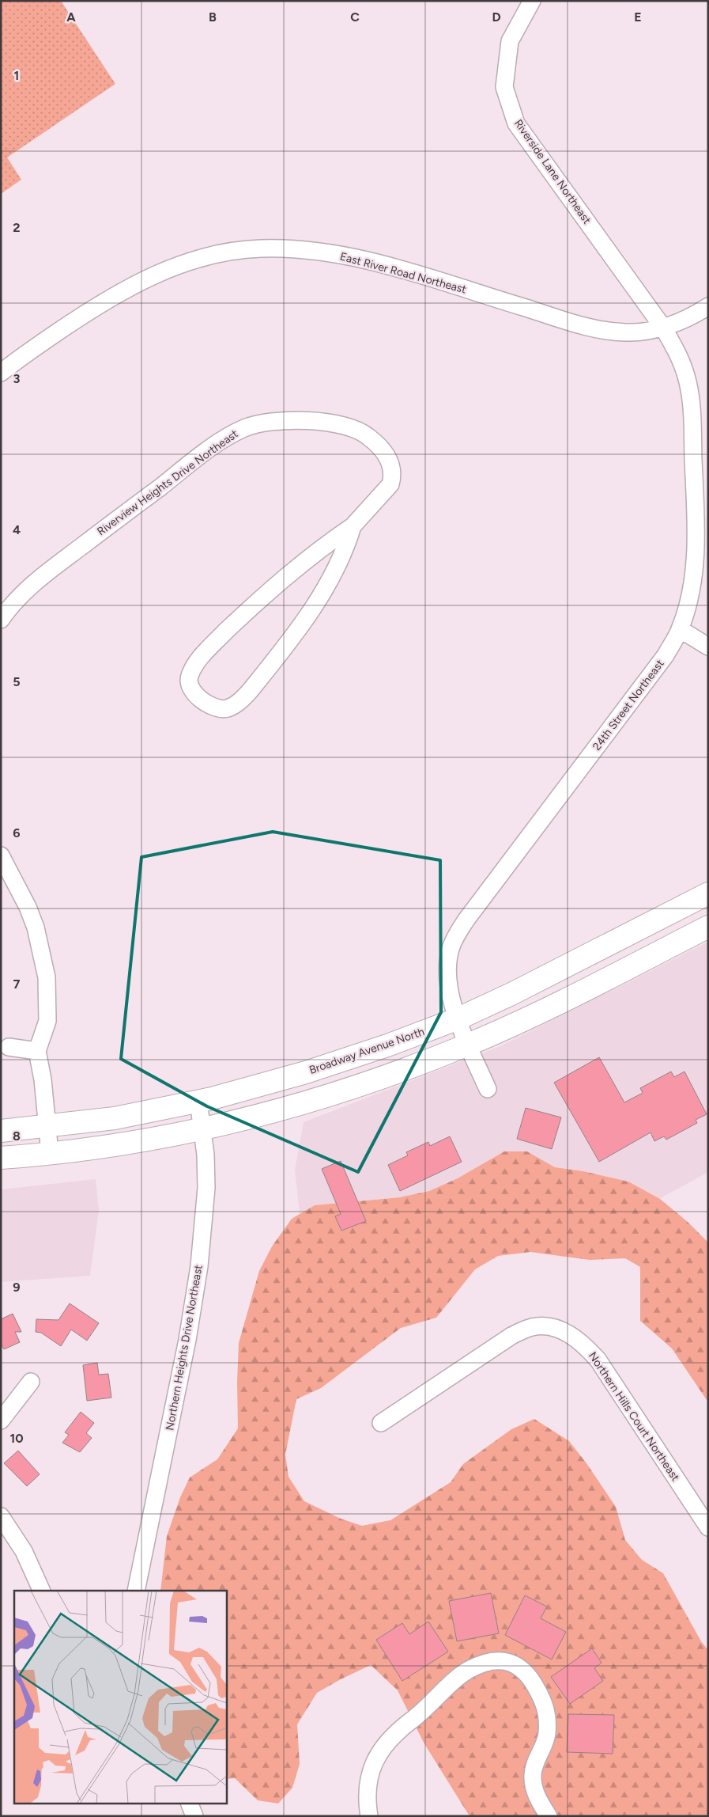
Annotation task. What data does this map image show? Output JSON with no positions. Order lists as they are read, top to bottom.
{
  "streets": {
    "main road": ["Broadway Avenue North"],
    "street": [
      "Riverside Lane Northeast",
      "East River Road Northeast",
      "Riverview Heights Drive Northeast",
      "24th Street Northeast",
      "Northern Heights Drive Northeast",
      "Northern Hills Court Northeast"
    ]
  },
  "crossings": [
    ["Riverside Lane Northeast", "East River Road Northeast"],
    ["Riverside Lane Northeast", "24th Street Northeast"],
    ["East River Road Northeast", "24th Street Northeast"],
    ["24th Street Northeast", "Broadway Avenue North"],
    ["Broadway Avenue North", "Northern Heights Drive Northeast"]
  ],
  "grid": {
    "columns": [
      "A",
      "B",
      "C",
      "D",
      "E"
    ],
    "rows": [
      "1",
      "2",
      "3",
      "4",
      "5",
      "6",
      "7",
      "8",
      "9",
      "10"
    ]
  }
}
